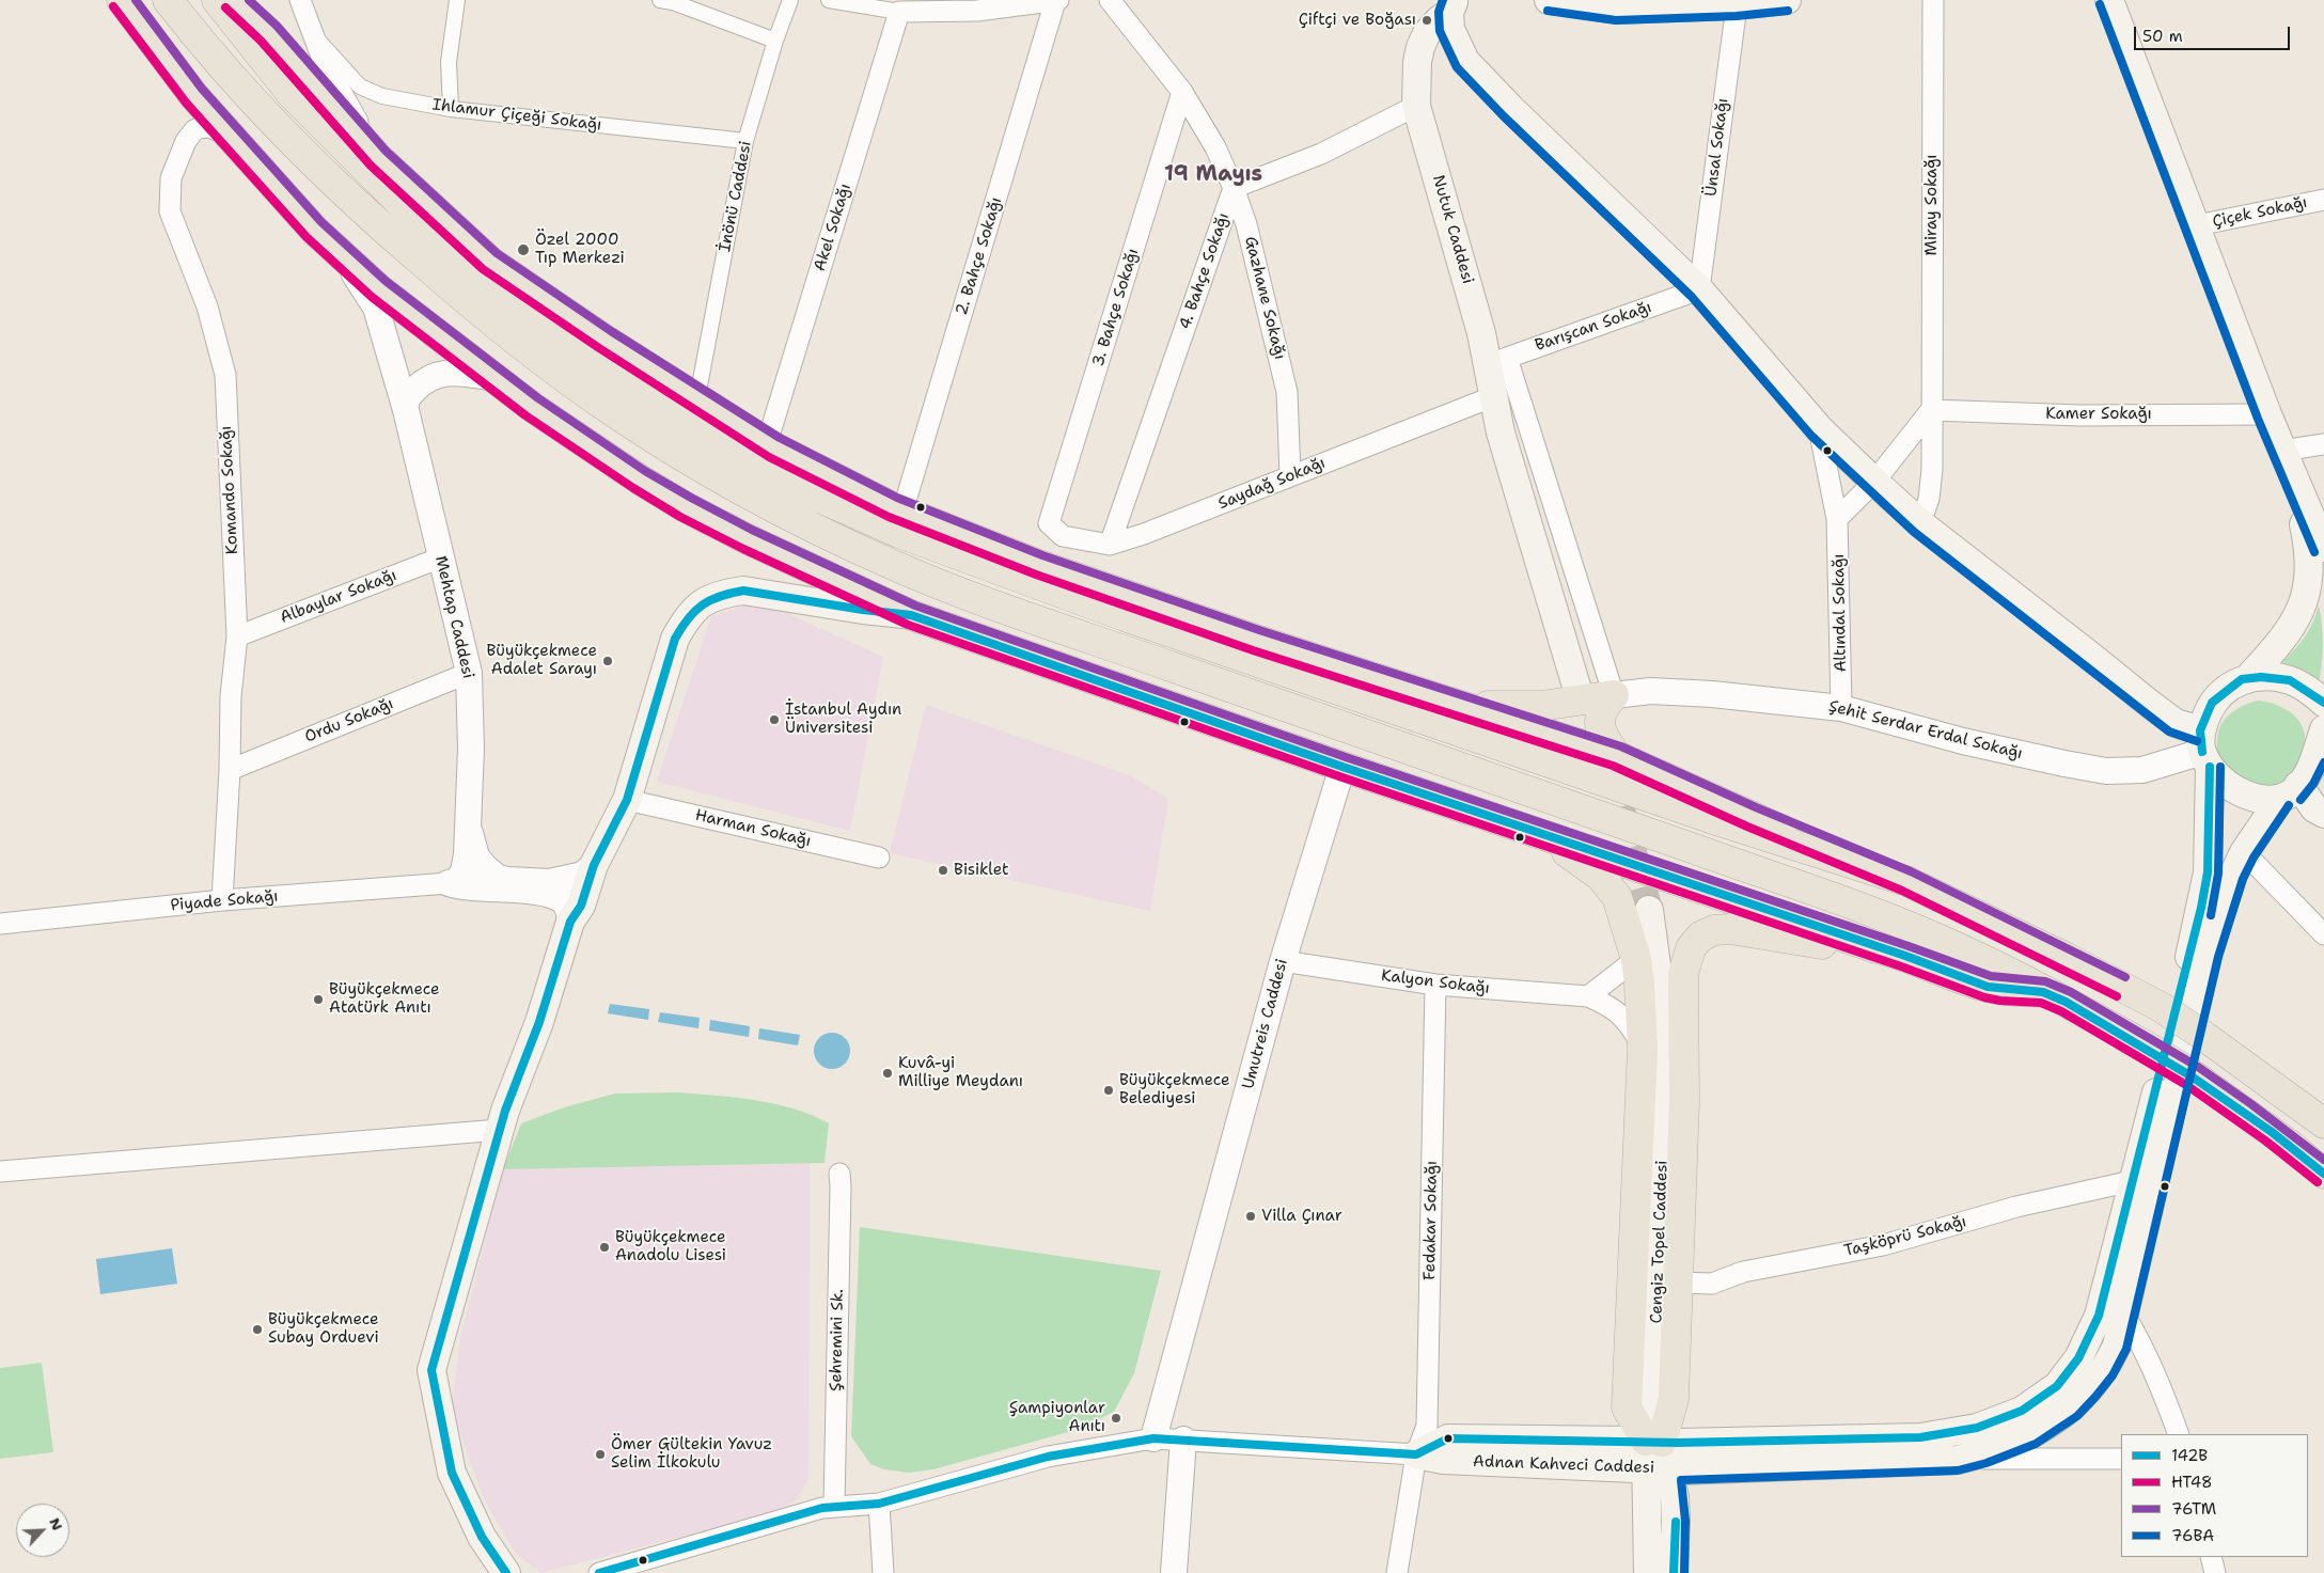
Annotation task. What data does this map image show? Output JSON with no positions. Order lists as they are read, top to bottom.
{
  "streets": {
    "main road": ["Nutuk Caddesi", "Cengiz Topel Caddesi", "Adnan Kahveci Caddesi"],
    "street": [
      "Ihlamur Çiçeği Sokağı",
      "Ünsal Sokağı",
      "İnönü Caddesi",
      "Miray Sokağı",
      "Çiçek Sokağı",
      "Akel Sokağı",
      "2. Bahçe Sokağı",
      "4. Bahçe Sokağı",
      "Gazhane Sokağı",
      "3. Bahçe Sokağı",
      "Barışcan Sokağı",
      "Kamer Sokağı",
      "Saydağ Sokağı",
      "Komando Sokağı",
      "Albaylar Sokağı",
      "Altındal Sokağı",
      "Mehtap Caddesi",
      "Ordu Sokağı",
      "Şehit Serdar Erdal Sokağı",
      "Harman Sokağı",
      "Piyade Sokağı",
      "Kalyon Sokağı",
      "Umutreis Caddesi",
      "Fedakar Sokağı",
      "Taşköprü Sokağı",
      "Şehremini Sk."
    ]
  },
  "crossings": [
    ["Ihlamur Çiçeği Sokağı", "İnönü Caddesi"],
    ["Ünsal Sokağı", "Barışcan Sokağı"],
    ["Miray Sokağı", "Kamer Sokağı"],
    ["Nutuk Caddesi", "Barışcan Sokağı"],
    ["Nutuk Caddesi", "Saydağ Sokağı"],
    ["4. Bahçe Sokağı", "Gazhane Sokağı"],
    ["4. Bahçe Sokağı", "Saydağ Sokağı"],
    ["Gazhane Sokağı", "3. Bahçe Sokağı"],
    ["Gazhane Sokağı", "Saydağ Sokağı"],
    ["3. Bahçe Sokağı", "Saydağ Sokağı"],
    ["Komando Sokağı", "Albaylar Sokağı"],
    ["Komando Sokağı", "Ordu Sokağı"],
    ["Komando Sokağı", "Piyade Sokağı"],
    ["Albaylar Sokağı", "Mehtap Caddesi"],
    ["Altındal Sokağı", "Şehit Serdar Erdal Sokağı"],
    ["Mehtap Caddesi", "Ordu Sokağı"],
    ["Mehtap Caddesi", "Piyade Sokağı"],
    ["Şehit Serdar Erdal Sokağı", "Adnan Kahveci Caddesi"],
    ["Kalyon Sokağı", "Umutreis Caddesi"],
    ["Kalyon Sokağı", "Fedakar Sokağı"],
    ["Fedakar Sokağı", "Adnan Kahveci Caddesi"],
    ["Taşköprü Sokağı", "Adnan Kahveci Caddesi"],
    ["Cengiz Topel Caddesi", "Adnan Kahveci Caddesi"]
  ],
  "districts": ["19 Mayıs"],
  "places": [
    "Çiftçi ve Boğası",
    "Özel 2000 Tıp Merkezi",
    "Büyükçekmece Adalet Sarayı",
    "İstanbul Aydın Üniversitesi",
    "Bisiklet",
    "Büyükçekmece Atatürk Anıtı",
    "Kuvâ-yi Milliye Meydanı",
    "Büyükçekmece Belediyesi",
    "Villa Çınar",
    "Büyükçekmece Anadolu Lisesi",
    "Büyükçekmece Subay Orduevi",
    "Şampiyonlar Anıtı",
    "Ömer Gültekin Yavuz Selim İlkokulu"
  ],
  "lines": [
    "transit line 76TM",
    "transit line 76BA",
    "transit line HT48",
    "transit line 142B"
  ],
  "legend": [
    "142B",
    "HT48",
    "76TM",
    "76BA"
  ],
  "scale_bar": "50 m",
  "north": "top right"
}
